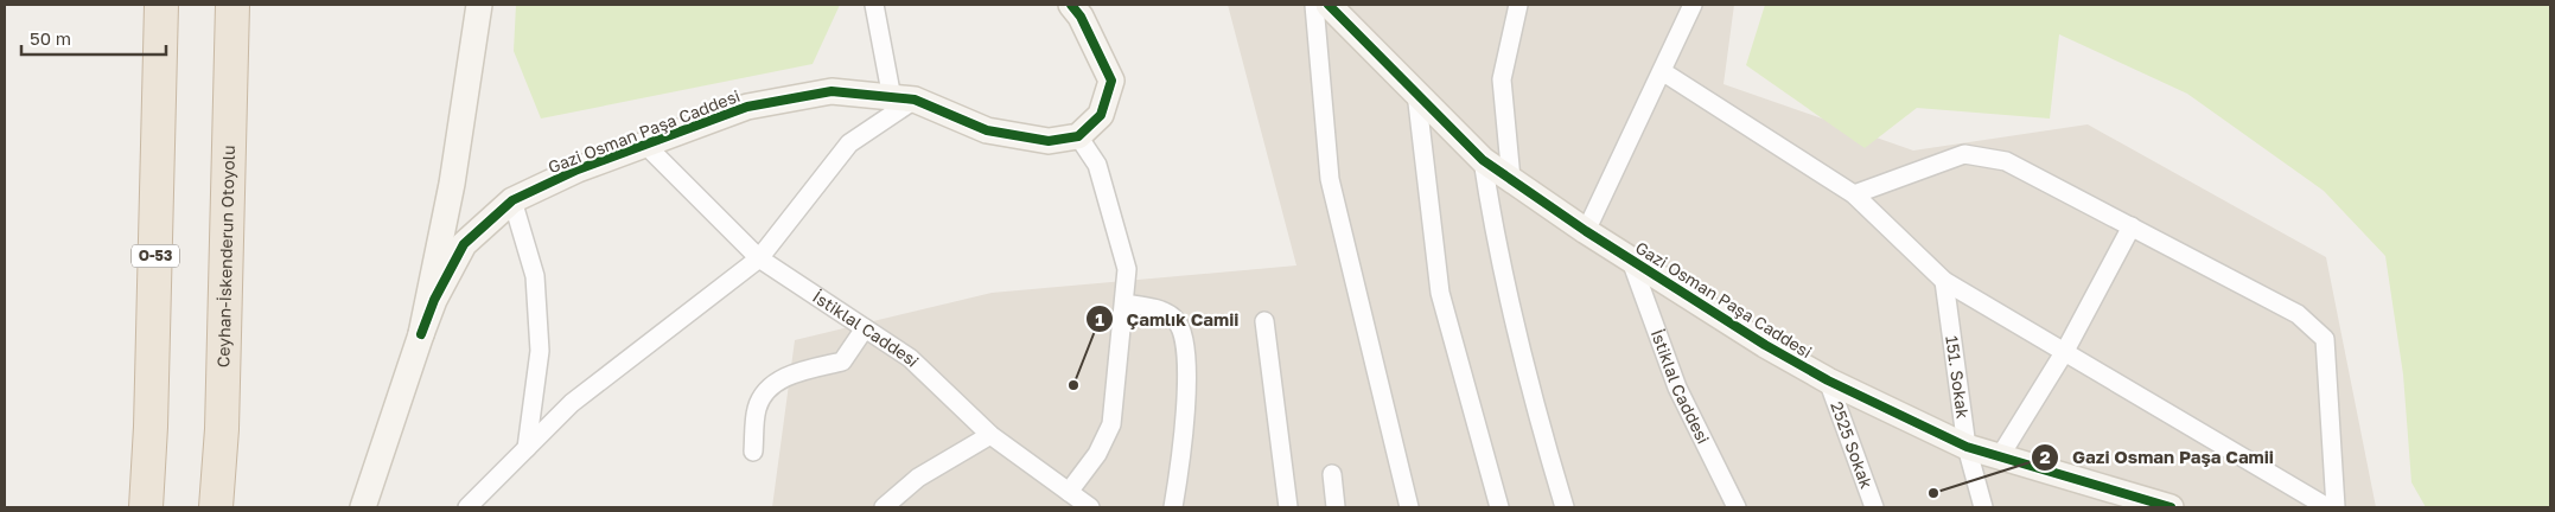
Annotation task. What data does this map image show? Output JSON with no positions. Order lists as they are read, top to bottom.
{
  "streets": {
    "highway": ["O-53", "Ceyhan-İskenderun Otoyolu"],
    "street": [
      "Gazi Osman Paşa Caddesi",
      "İstiklal Caddesi",
      "151. Sokak",
      "2525 Sokak"
    ]
  },
  "crossings": [
    ["Gazi Osman Paşa Caddesi", "İstiklal Caddesi"],
    ["Gazi Osman Paşa Caddesi", "151. Sokak"],
    ["Gazi Osman Paşa Caddesi", "2525 Sokak"]
  ],
  "places": ["Çamlık Camii", "Gazi Osman Paşa Camii"],
  "scale_bar": "50 m"
}
